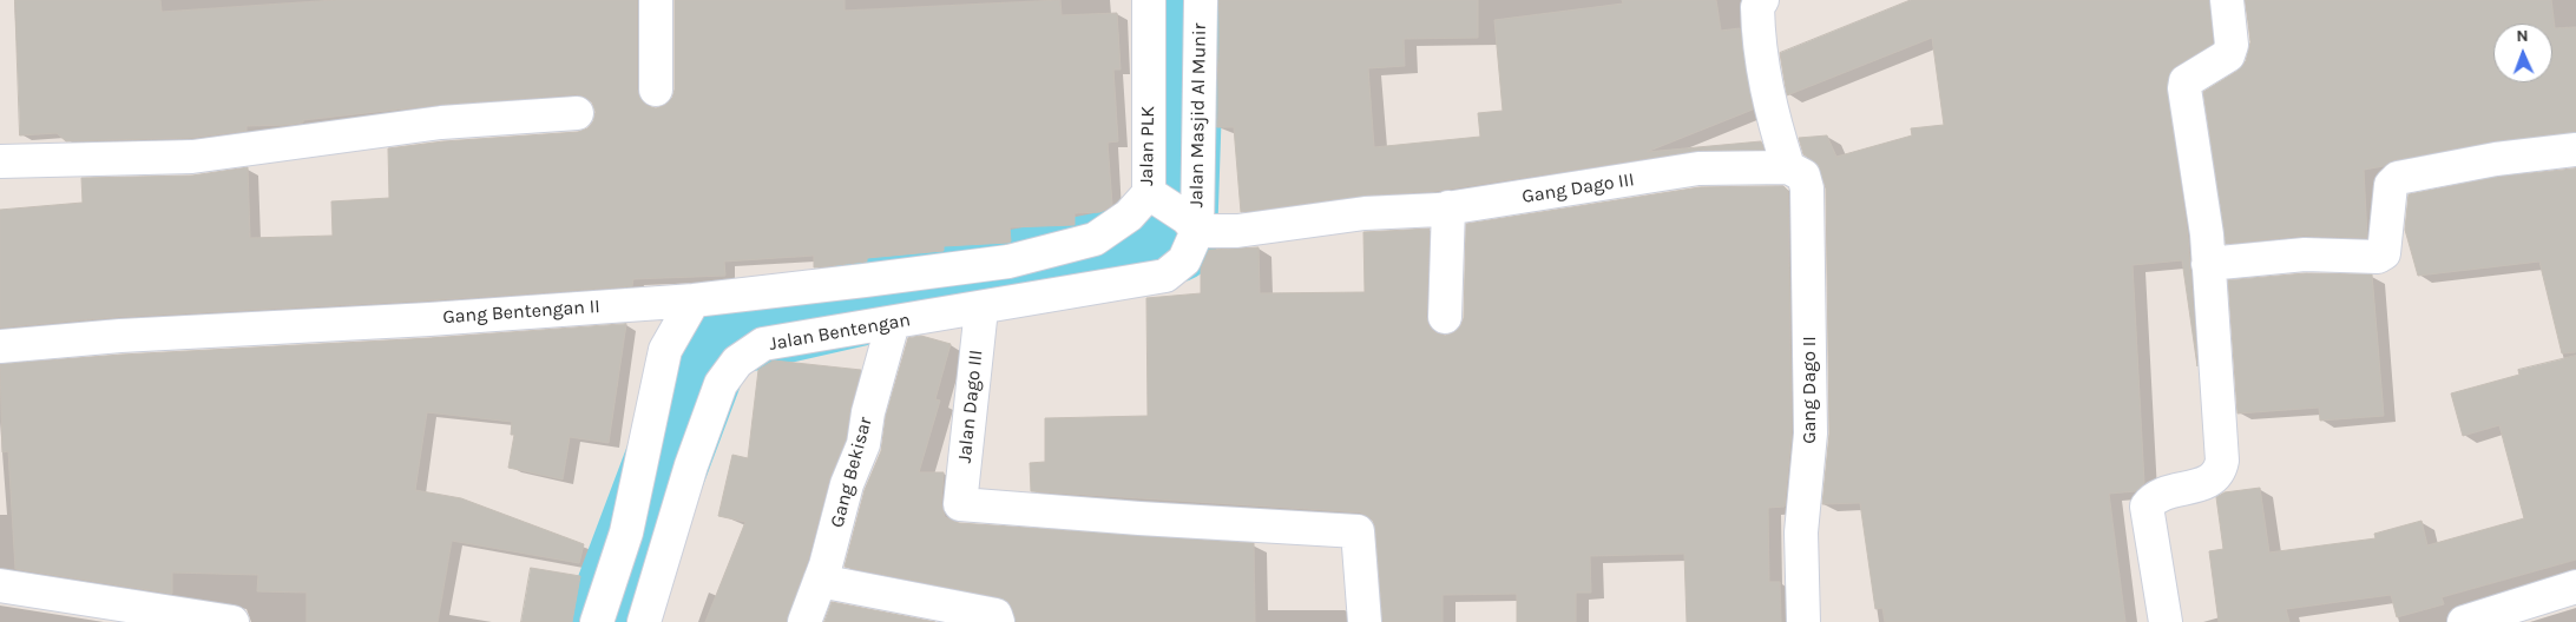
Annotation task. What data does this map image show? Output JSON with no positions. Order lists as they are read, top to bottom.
{
  "streets": {
    "street": [
      "Jalan Masjid Al Munir",
      "Jalan PLK",
      "Gang Dago III",
      "Gang Bentengan II",
      "Jalan Bentengan",
      "Gang Dago II",
      "Jalan Dago III",
      "Gang Bekisar"
    ]
  },
  "crossings": [
    ["Jalan Masjid Al Munir", "Gang Dago III"],
    ["Jalan Masjid Al Munir", "Jalan Bentengan"],
    ["Jalan PLK", "Gang Bentengan II"],
    ["Gang Dago III", "Jalan Bentengan"],
    ["Gang Dago III", "Gang Dago II"],
    ["Jalan Bentengan", "Jalan Dago III"],
    ["Jalan Bentengan", "Gang Bekisar"]
  ],
  "north": "top"
}
